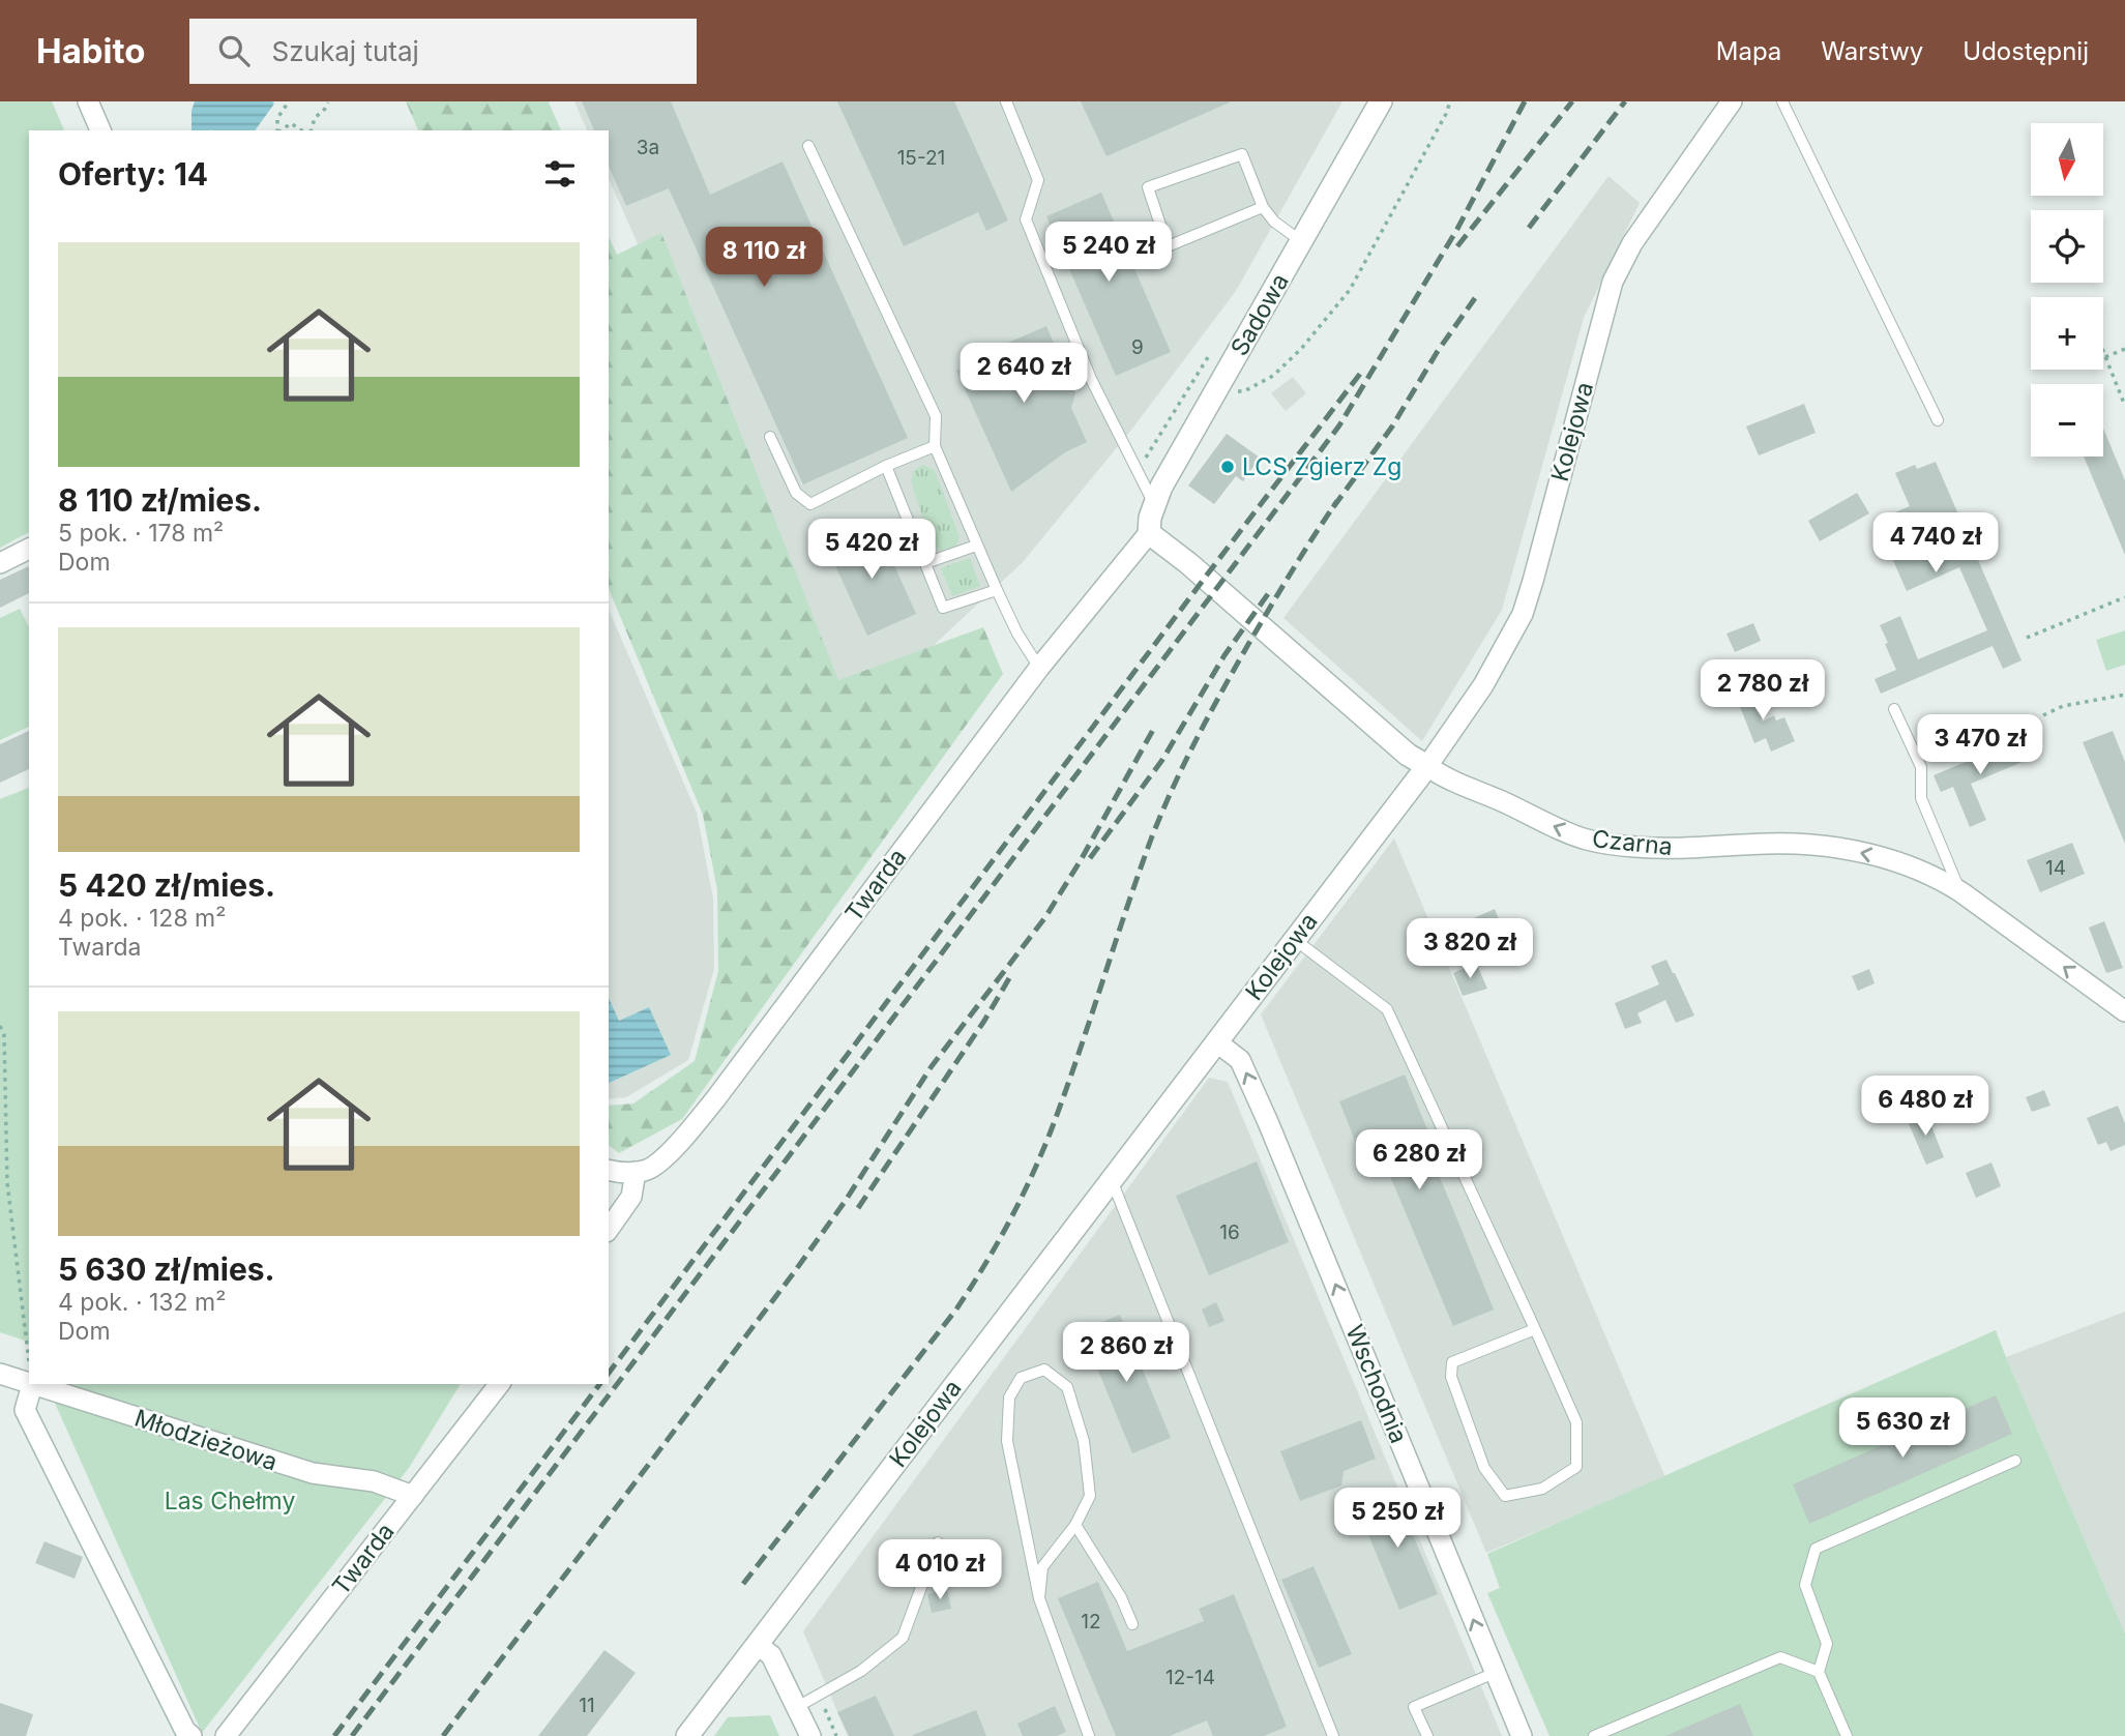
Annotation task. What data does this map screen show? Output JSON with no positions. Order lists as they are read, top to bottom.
{
  "streets": {
    "street": [
      "Sadowa",
      "Kolejowa",
      "Czarna",
      "Twarda",
      "Wschodnia",
      "Młodzieżowa"
    ]
  },
  "crossings": [
    ["Sadowa", "Czarna"],
    ["Sadowa", "Twarda"],
    ["Kolejowa", "Czarna"],
    ["Kolejowa", "Wschodnia"],
    ["Czarna", "Twarda"],
    ["Twarda", "Młodzieżowa"]
  ],
  "one_way": ["Czarna", "Wschodnia"],
  "parks": ["Las Chełmy"],
  "places": ["LCS Zgierz Zg"],
  "house_numbers": [
    "3a",
    "15-21",
    "9",
    "14",
    "16",
    "12",
    "12-14",
    "11"
  ],
  "north": "bottom",
  "page": {
    "header": "Habito",
    "search": "Szukaj tutaj",
    "nav": ["Mapa", "Warstwy", "Udostępnij"],
    "map_buttons": ["+", "−"],
    "heading": "Oferty: 14",
    "list": [
      {
        "name": "8 110 zł/mies.",
        "note": "5 pok. · 178 m² · Dom"
      },
      {
        "name": "5 420 zł/mies.",
        "note": "4 pok. · 128 m² · Twarda"
      },
      {
        "name": "5 630 zł/mies.",
        "note": "4 pok. · 132 m² · Dom"
      }
    ],
    "price": [
      "5 240 zł",
      "8 110 zł",
      "2 640 zł",
      "4 740 zł",
      "5 420 zł",
      "2 780 zł",
      "3 470 zł",
      "3 820 zł",
      "6 480 zł",
      "6 280 zł",
      "2 860 zł",
      "5 630 zł",
      "5 250 zł",
      "4 010 zł"
    ]
  }
}
